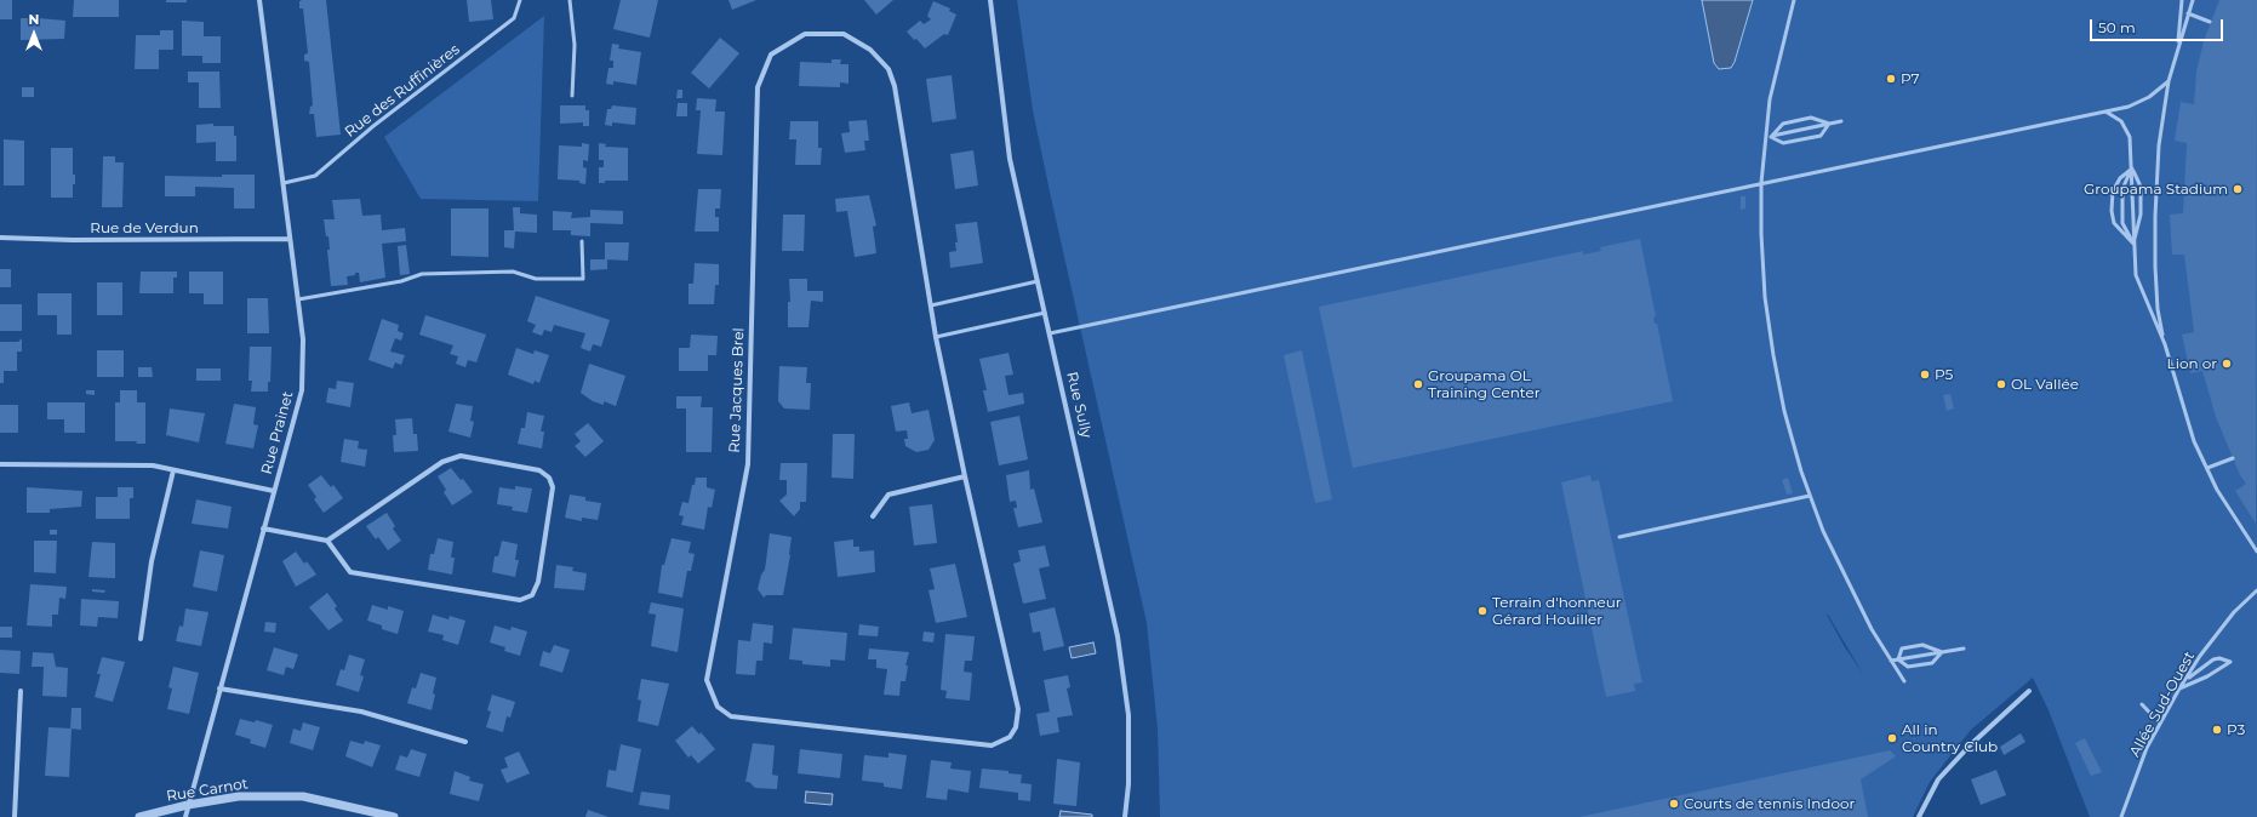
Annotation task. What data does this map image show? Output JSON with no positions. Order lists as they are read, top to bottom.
{
  "streets": {
    "street": [
      "Rue de Verdun",
      "Rue Jacques Brel",
      "Rue Sully",
      "Rue Prainet",
      "Rue Carnot"
    ],
    "lane": ["Rue des Ruffinières", "Allée Sud-Ouest"]
  },
  "crossings": [
    ["Rue des Ruffinières", "Rue Prainet"],
    ["Rue de Verdun", "Rue Prainet"],
    ["Rue Prainet", "Rue Carnot"]
  ],
  "places": [
    "P7",
    "Groupama Stadium",
    "Lion or",
    "P5",
    "Groupama OL Training Center",
    "OL Vallée",
    "Terrain d'honneur Gérard Houiller",
    "P3",
    "All in Country Club",
    "Courts de tennis Indoor"
  ],
  "scale_bar": "50 m",
  "north": "top"
}
